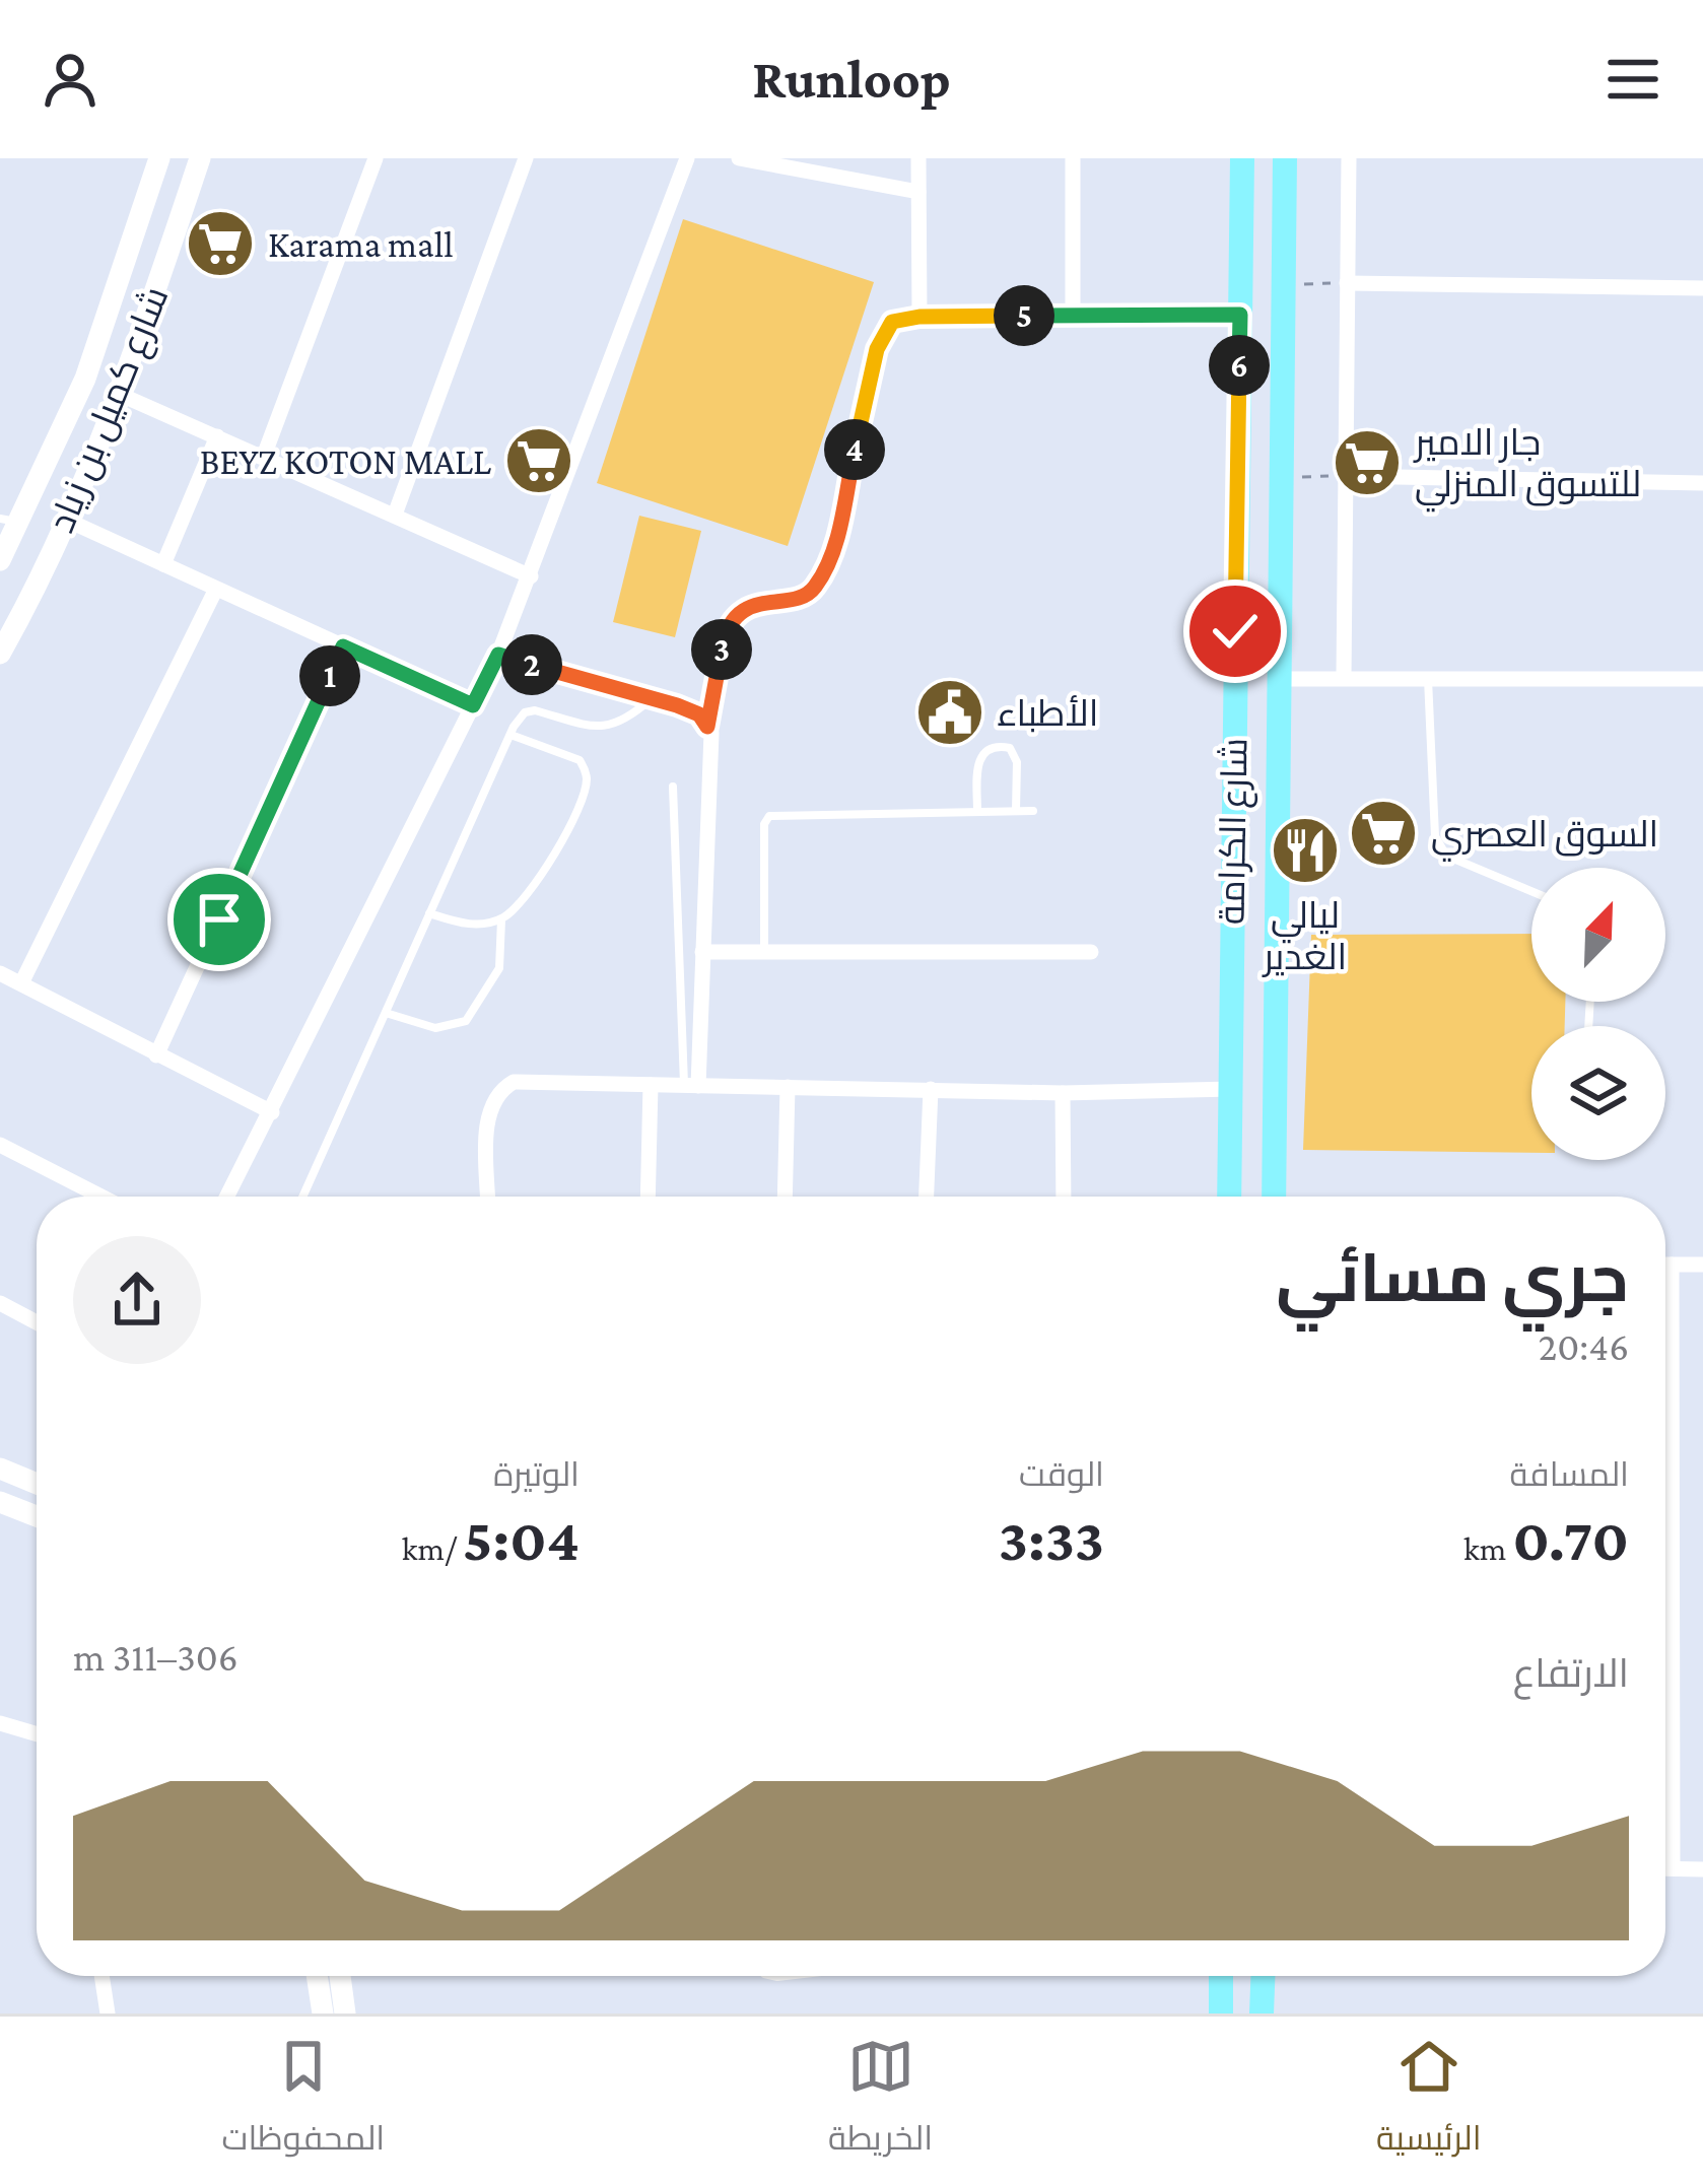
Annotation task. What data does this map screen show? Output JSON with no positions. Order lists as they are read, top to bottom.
{
  "streets": {
    "main road": ["شارع كميل بن زياد", "شارع الكرامة"]
  },
  "places": {
    "supermarket": [
      "Karama mall",
      "BEYZ KOTON MALL",
      "جار الامير للتسوق المنزلي",
      "السوق العصري"
    ],
    "public building": ["الأطباء"],
    "restaurant": ["ليالي الغدير"]
  },
  "north": "top right",
  "page": {
    "header": "Runloop",
    "pins": [
      "5",
      "6",
      "4",
      "3",
      "2",
      "1"
    ],
    "heading": ["جري مسائي", "20:46"],
    "stats": [
      ["المسافة", "0.70 km"],
      ["الوقت", "3:33"],
      ["الوتيرة", "5:04 /km"]
    ],
    "chart": ["الارتفاع", "306–311 m"],
    "tabs": ["الرئيسية", "الخريطة", "المحفوظات"]
  }
}
